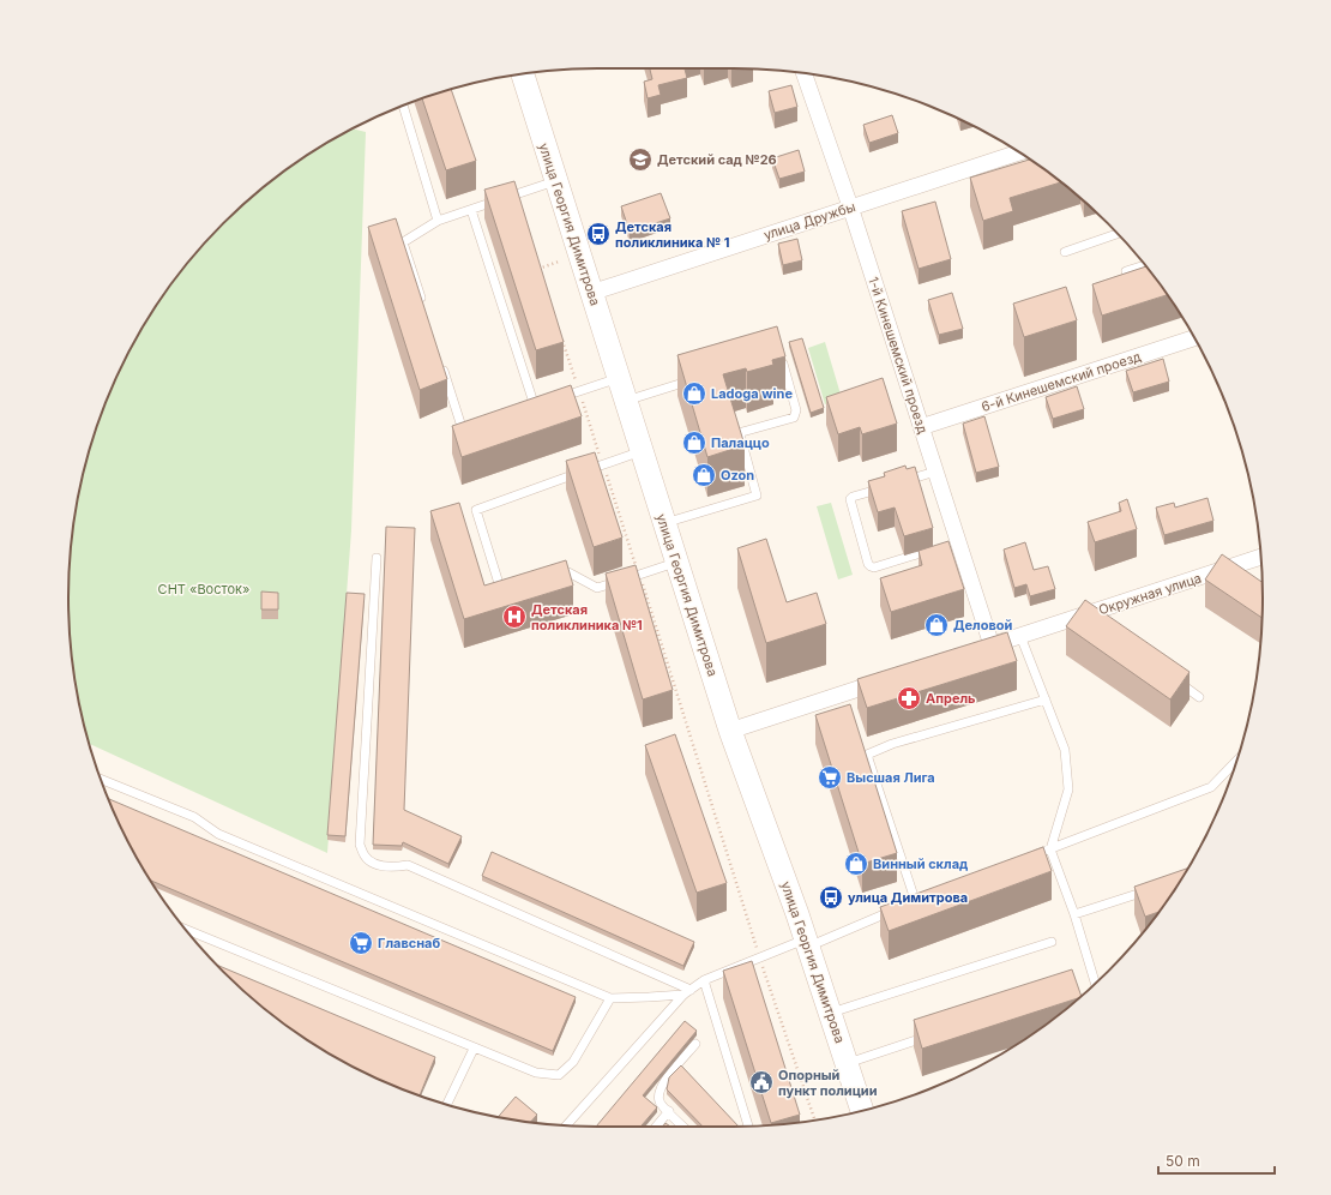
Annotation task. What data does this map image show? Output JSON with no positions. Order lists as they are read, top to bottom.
{
  "streets": {
    "main road": ["улица Георгия Димитрова"],
    "street": [
      "улица Дружбы",
      "1-й Кинешемский проезд",
      "6-й Кинешемский проезд",
      "Окружная улица"
    ]
  },
  "crossings": [
    ["улица Дружбы", "улица Георгия Димитрова"],
    ["улица Дружбы", "1-й Кинешемский проезд"],
    ["1-й Кинешемский проезд", "6-й Кинешемский проезд"],
    ["1-й Кинешемский проезд", "Окружная улица"]
  ],
  "parks": ["СНТ «Восток»"],
  "places": {
    "school or university": ["Детский сад №26"],
    "bus stop": ["Детская поликлиника № 1", "улица Димитрова"],
    "shop": [
      "Ladoga wine",
      "Палаццо",
      "Ozon",
      "Деловой",
      "Винный склад"
    ],
    "hospital": ["Детская поликлиника №1"],
    "pharmacy": ["Апрель"],
    "supermarket": ["Высшая Лига", "Главснаб"],
    "public building": ["Опорный пункт полиции"]
  },
  "scale_bar": "50 m"
}
